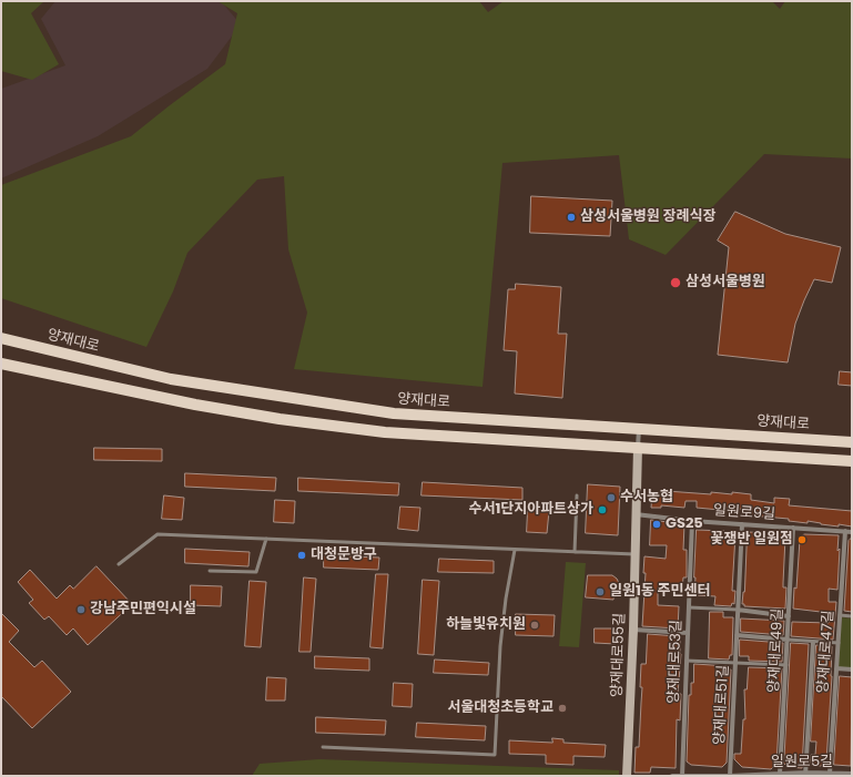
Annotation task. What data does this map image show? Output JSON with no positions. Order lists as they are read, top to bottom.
{
  "streets": {
    "main road": ["양재대로"],
    "street": [
      "일원로9길",
      "양재대로49길",
      "양재대로47길",
      "양재대로55길",
      "양재대로53길",
      "양재대로51길",
      "일원로5길"
    ]
  },
  "crossings": [
    ["양재대로", "양재대로55길"],
    ["일원로9길", "양재대로49길"],
    ["일원로9길", "양재대로47길"],
    ["일원로9길", "양재대로55길"],
    ["일원로9길", "양재대로53길"],
    ["일원로9길", "양재대로51길"],
    ["양재대로49길", "일원로5길"],
    ["양재대로47길", "일원로5길"],
    ["양재대로53길", "일원로5길"],
    ["양재대로51길", "일원로5길"]
  ],
  "places": [
    "삼성서울병원 장례식장",
    "삼성서울병원",
    "수서농협",
    "수서1단지아파트상가",
    "GS25",
    "꽃쟁반 일원점",
    "대청문방구",
    "일원1동 주민센터",
    "강남주민편익시설",
    "하늘빛유치원",
    "서울대청초등학교"
  ]
}
